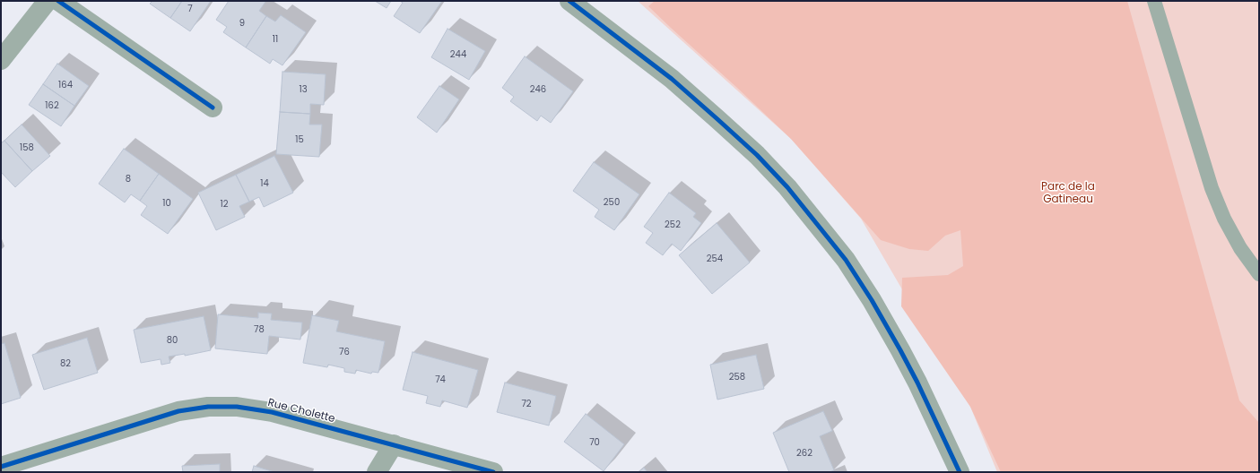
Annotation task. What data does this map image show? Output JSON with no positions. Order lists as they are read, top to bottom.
{
  "streets": {
    "street": ["Rue Cholette"]
  },
  "parks": ["Parc de la Gatineau"],
  "house_numbers": [
    "7",
    "9",
    "11",
    "244",
    "164",
    "13",
    "246",
    "162",
    "15",
    "158",
    "8",
    "14",
    "250",
    "10",
    "12",
    "252",
    "254",
    "78",
    "80",
    "76",
    "82",
    "258",
    "74",
    "72",
    "70",
    "262"
  ]
}
